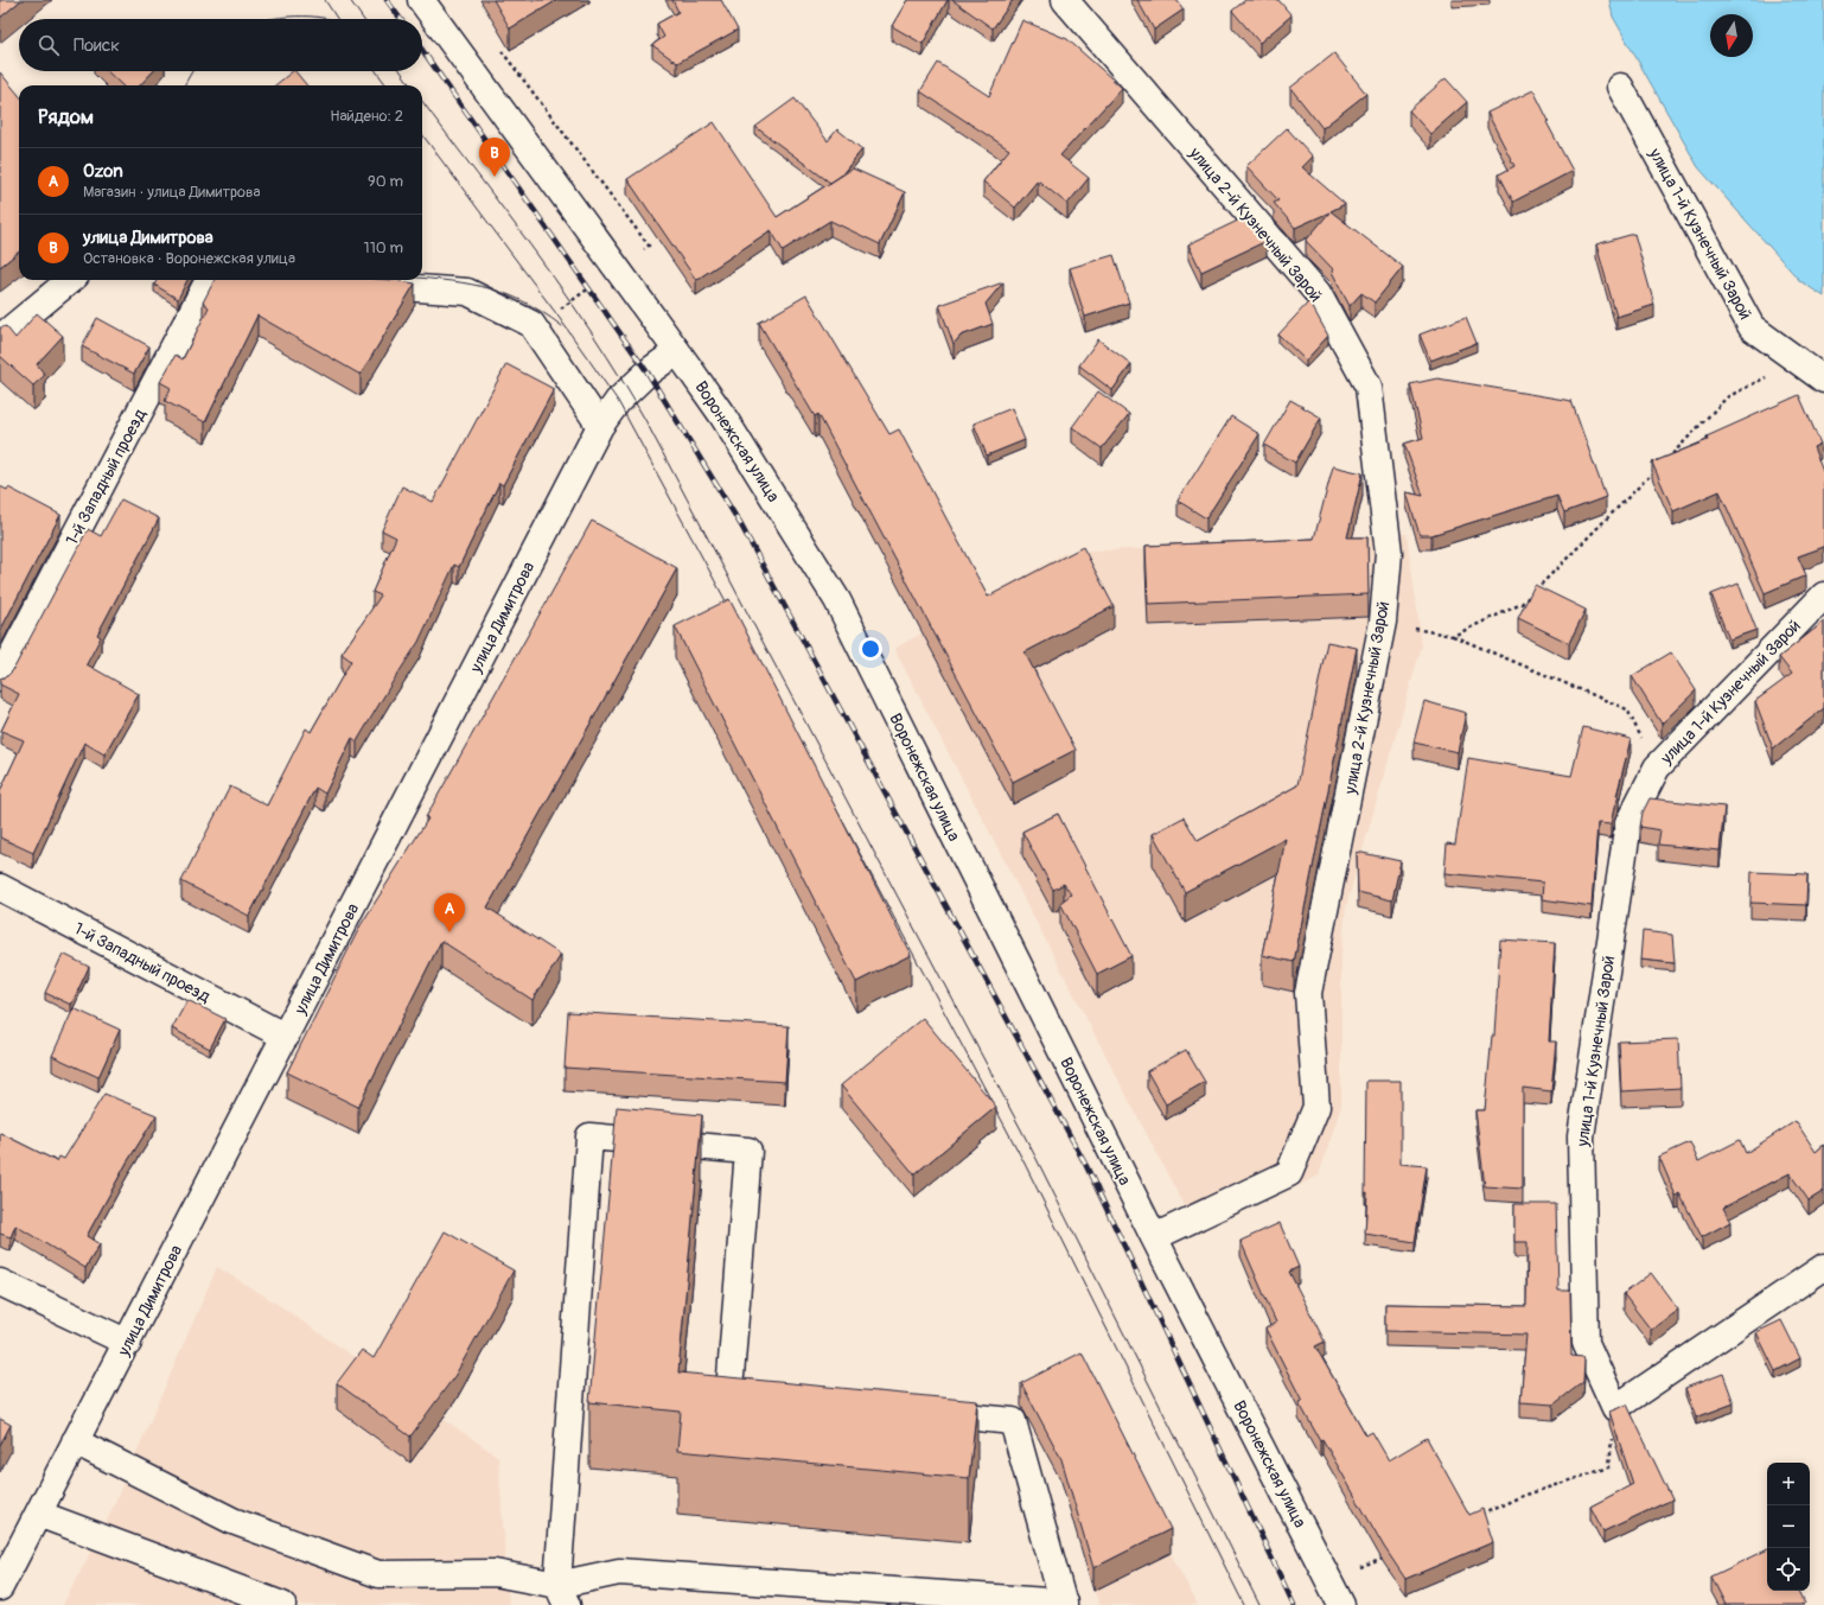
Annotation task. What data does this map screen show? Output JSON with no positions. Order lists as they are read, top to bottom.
{
  "streets": {
    "street": [
      "улица 2-й Кузнечный Зарой",
      "улица 1-й Кузнечный Зарой",
      "Воронежская улица",
      "1-й Западный проезд",
      "улица Димитрова"
    ]
  },
  "crossings": [
    ["улица 2-й Кузнечный Зарой", "Воронежская улица"],
    ["Воронежская улица", "улица Димитрова"],
    ["1-й Западный проезд", "улица Димитрова"]
  ],
  "north": "bottom",
  "page": {
    "search": "Поиск",
    "heading": ["Рядом", "Найдено: 2"],
    "pins": ["B", "A"],
    "list": [
      {
        "mark": "A",
        "name": "Ozon",
        "note": "Магазин · улица Димитрова",
        "value": "90 m"
      },
      {
        "mark": "B",
        "name": "улица Димитрова",
        "note": "Остановка · Воронежская улица",
        "value": "110 m"
      }
    ],
    "map_buttons": ["+", "−"]
  }
}
